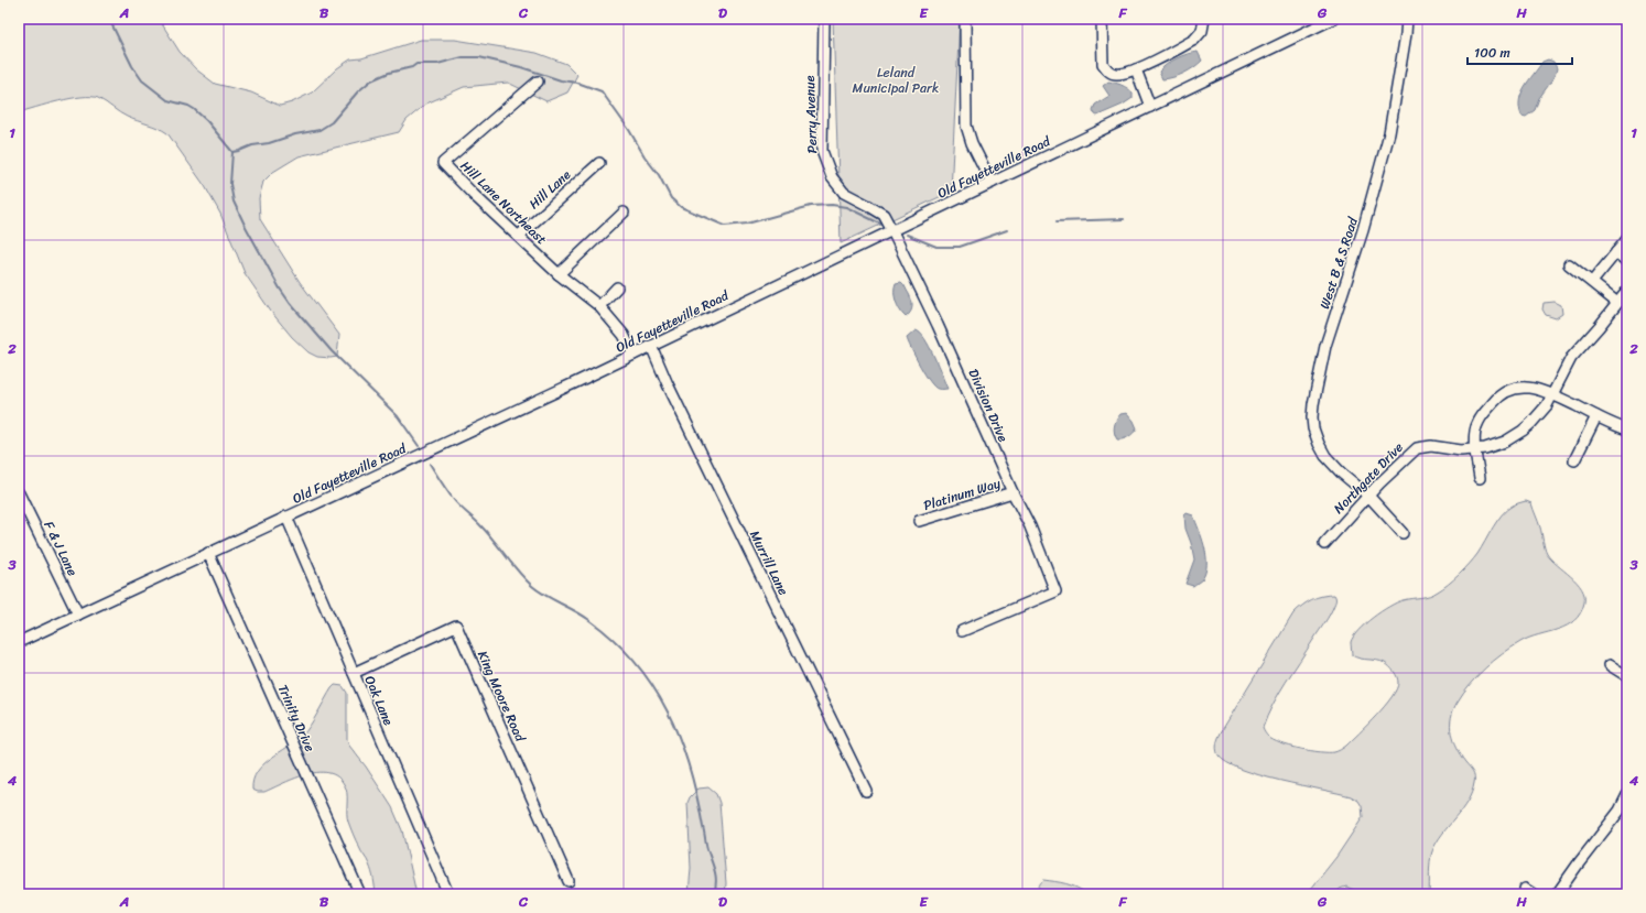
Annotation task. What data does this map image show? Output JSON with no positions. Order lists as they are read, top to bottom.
{
  "streets": {
    "street": [
      "Perry Avenue",
      "Old Fayetteville Road",
      "Hill Lane",
      "Hill Lane Northeast",
      "West B & S Road",
      "Division Drive",
      "Northgate Drive",
      "Platinum Way",
      "F & J Lane",
      "Murrill Lane",
      "King Moore Road",
      "Oak Lane",
      "Trinity Drive"
    ]
  },
  "crossings": [
    ["Perry Avenue", "Old Fayetteville Road"],
    ["Perry Avenue", "Division Drive"],
    ["Old Fayetteville Road", "Division Drive"],
    ["Old Fayetteville Road", "F & J Lane"],
    ["Old Fayetteville Road", "Murrill Lane"],
    ["Old Fayetteville Road", "Oak Lane"],
    ["Old Fayetteville Road", "Trinity Drive"],
    ["Hill Lane", "Hill Lane Northeast"],
    ["West B & S Road", "Northgate Drive"],
    ["Division Drive", "Platinum Way"],
    ["King Moore Road", "Oak Lane"]
  ],
  "parks": ["Leland Municipal Park"],
  "scale_bar": "100 m",
  "grid": {
    "columns": [
      "A",
      "B",
      "C",
      "D",
      "E",
      "F",
      "G",
      "H"
    ],
    "rows": [
      "1",
      "2",
      "3",
      "4"
    ]
  }
}
